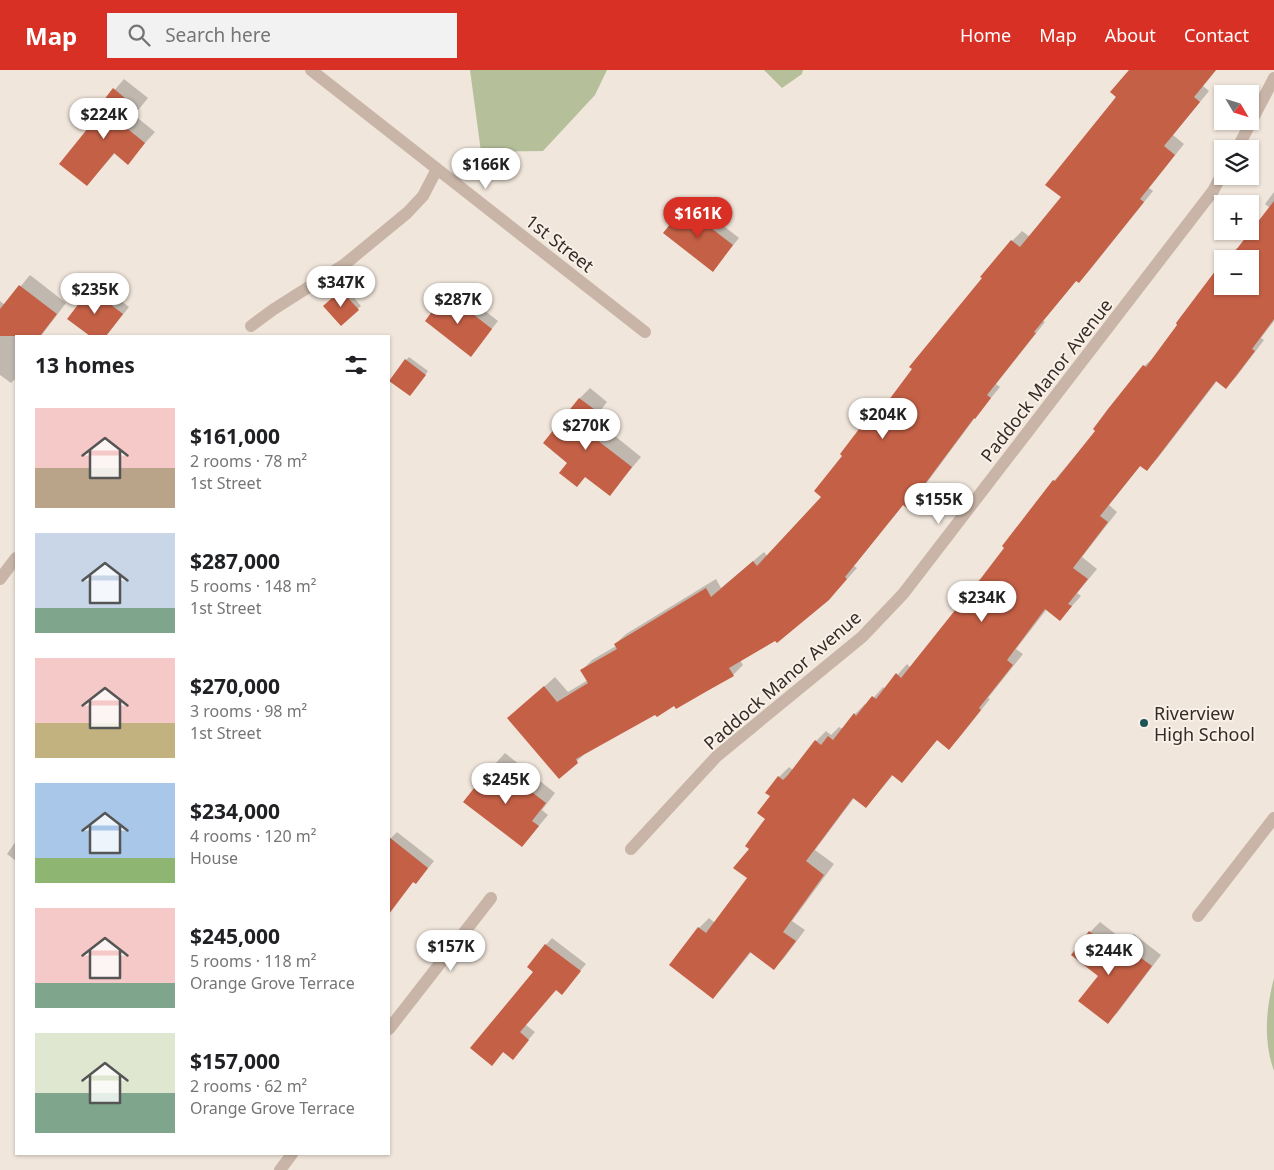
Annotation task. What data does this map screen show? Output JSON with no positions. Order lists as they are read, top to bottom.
{
  "streets": {
    "street": ["1st Street", "Paddock Manor Avenue"]
  },
  "places": ["Riverview High School"],
  "north": "bottom right",
  "page": {
    "header": "Map",
    "search": "Search here",
    "nav": [
      "Home",
      "Map",
      "About",
      "Contact"
    ],
    "map_buttons": ["+", "−"],
    "price": [
      "$224K",
      "$166K",
      "$161K",
      "$347K",
      "$235K",
      "$287K",
      "$204K",
      "$270K",
      "$155K",
      "$234K",
      "$245K",
      "$157K",
      "$244K"
    ],
    "heading": "13 homes",
    "list": [
      {
        "name": "$161,000",
        "note": "2 rooms · 78 m² · 1st Street"
      },
      {
        "name": "$287,000",
        "note": "5 rooms · 148 m² · 1st Street"
      },
      {
        "name": "$270,000",
        "note": "3 rooms · 98 m² · 1st Street"
      },
      {
        "name": "$234,000",
        "note": "4 rooms · 120 m² · House"
      },
      {
        "name": "$245,000",
        "note": "5 rooms · 118 m² · Orange Grove Terrace"
      },
      {
        "name": "$157,000",
        "note": "2 rooms · 62 m² · Orange Grove Terrace"
      }
    ]
  }
}
